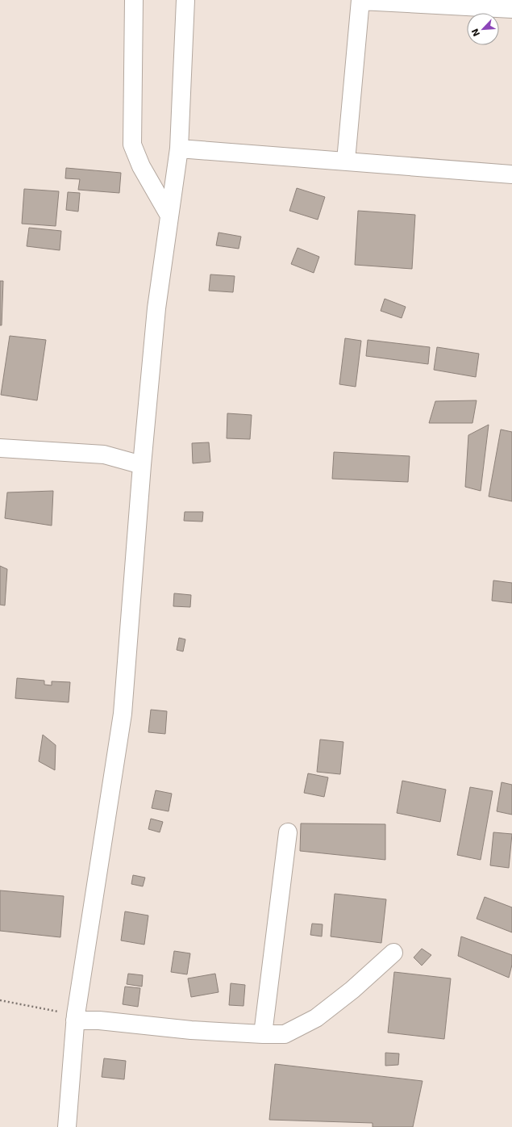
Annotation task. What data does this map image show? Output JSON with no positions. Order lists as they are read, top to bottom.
{
  "north": "bottom left"
}
